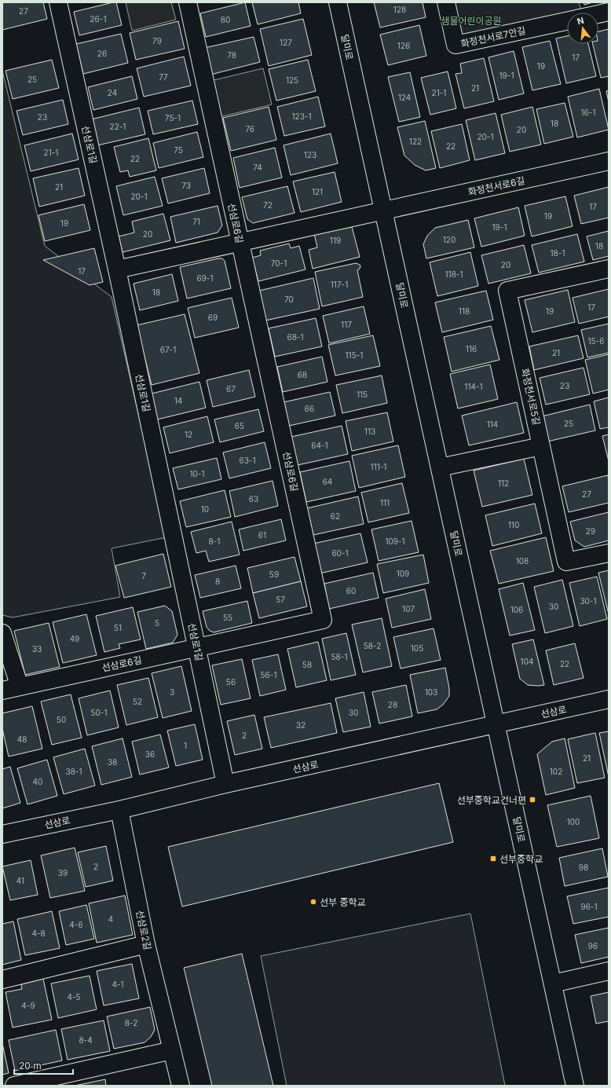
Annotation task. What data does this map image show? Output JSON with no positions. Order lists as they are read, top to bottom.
{
  "streets": {
    "street": [
      "화정천서로7안길",
      "달미로",
      "선삼로1길",
      "화정천서로6길",
      "선삼로6길",
      "화정천서로5길",
      "선삼로",
      "선삼로2길"
    ]
  },
  "crossings": [
    ["달미로", "화정천서로6길"],
    ["달미로", "선삼로"],
    ["선삼로1길", "화정천서로6길"],
    ["선삼로1길", "선삼로6길"],
    ["선삼로1길", "선삼로"],
    ["화정천서로6길", "선삼로6길"],
    ["선삼로", "선삼로2길"]
  ],
  "parks": ["샘물어린이공원"],
  "places": {
    "transit": ["선부중학교건너편", "선부중학교"],
    "other": ["선부 중학교"]
  },
  "house_numbers": [
    "128",
    "27",
    "26-1",
    "80",
    "79",
    "127",
    "126",
    "26",
    "78",
    "17",
    "19",
    "19-1",
    "77",
    "25",
    "125",
    "21",
    "24",
    "21-1",
    "124",
    "16-1",
    "123-1",
    "23",
    "75-1",
    "18",
    "22-1",
    "76",
    "20",
    "20-1",
    "122",
    "22",
    "75",
    "21-1",
    "123",
    "22",
    "74",
    "73",
    "21",
    "121",
    "20-1",
    "72",
    "17",
    "19",
    "71",
    "19",
    "19-1",
    "20",
    "120",
    "119",
    "18",
    "18-1",
    "70-1",
    "20",
    "17",
    "118-1",
    "69-1",
    "117-1",
    "18",
    "70",
    "17",
    "118",
    "19",
    "69",
    "117",
    "68-1",
    "15-6",
    "116",
    "67-1",
    "21",
    "115-1",
    "68",
    "23",
    "114-1",
    "67",
    "115",
    "14",
    "66",
    "25",
    "114",
    "65",
    "113",
    "12",
    "64-1",
    "63-1",
    "111-1",
    "10-1",
    "64",
    "112",
    "27",
    "63",
    "111",
    "10",
    "62",
    "110",
    "29",
    "61",
    "8-1",
    "109-1",
    "60-1",
    "108",
    "109",
    "59",
    "7",
    "8",
    "60",
    "57",
    "30-1",
    "30",
    "107",
    "106",
    "55",
    "5",
    "51",
    "49",
    "58-2",
    "105",
    "33",
    "58-1",
    "104",
    "22",
    "58",
    "56-1",
    "56",
    "3",
    "103",
    "52",
    "28",
    "50-1",
    "30",
    "50",
    "32",
    "2",
    "48",
    "1",
    "36",
    "21",
    "38",
    "38-1",
    "102",
    "40",
    "100",
    "2",
    "98",
    "39",
    "41",
    "96-1",
    "4",
    "4-6",
    "4-8",
    "96",
    "4-1",
    "4-5",
    "4-9",
    "8-2",
    "8-4"
  ],
  "scale_bar": "20 m",
  "north": "top"
}
